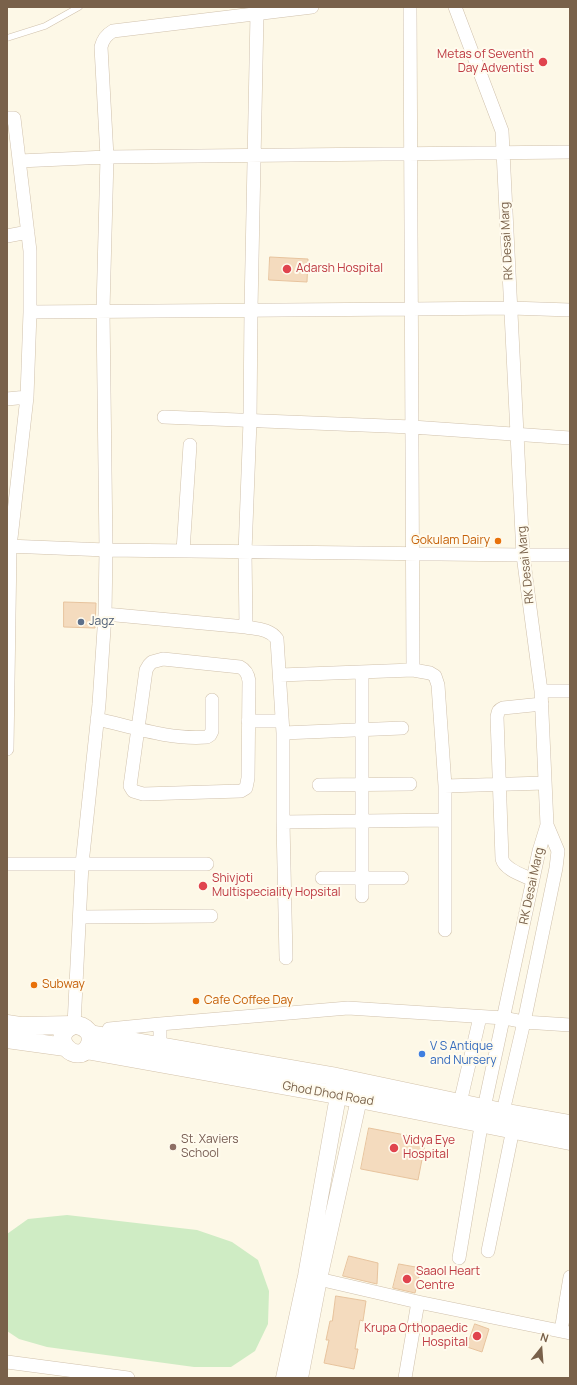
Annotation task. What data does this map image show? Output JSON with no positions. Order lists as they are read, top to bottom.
{
  "streets": {
    "main road": ["Ghod Dhod Road"],
    "street": ["RK Desai Marg"]
  },
  "crossings": [
    ["RK Desai Marg", "Ghod Dhod Road"]
  ],
  "places": [
    "Metas of Seventh Day Adventist",
    "Adarsh Hospital",
    "Gokulam Dairy",
    "Jagz",
    "Shivjoti Multispeciality Hopsital",
    "Subway",
    "Cafe Coffee Day",
    "V S Antique and Nursery",
    "St. Xaviers School",
    "Vidya Eye Hospital",
    "Saaol Heart Centre",
    "Krupa Orthopaedic Hospital"
  ],
  "north": "top"
}
